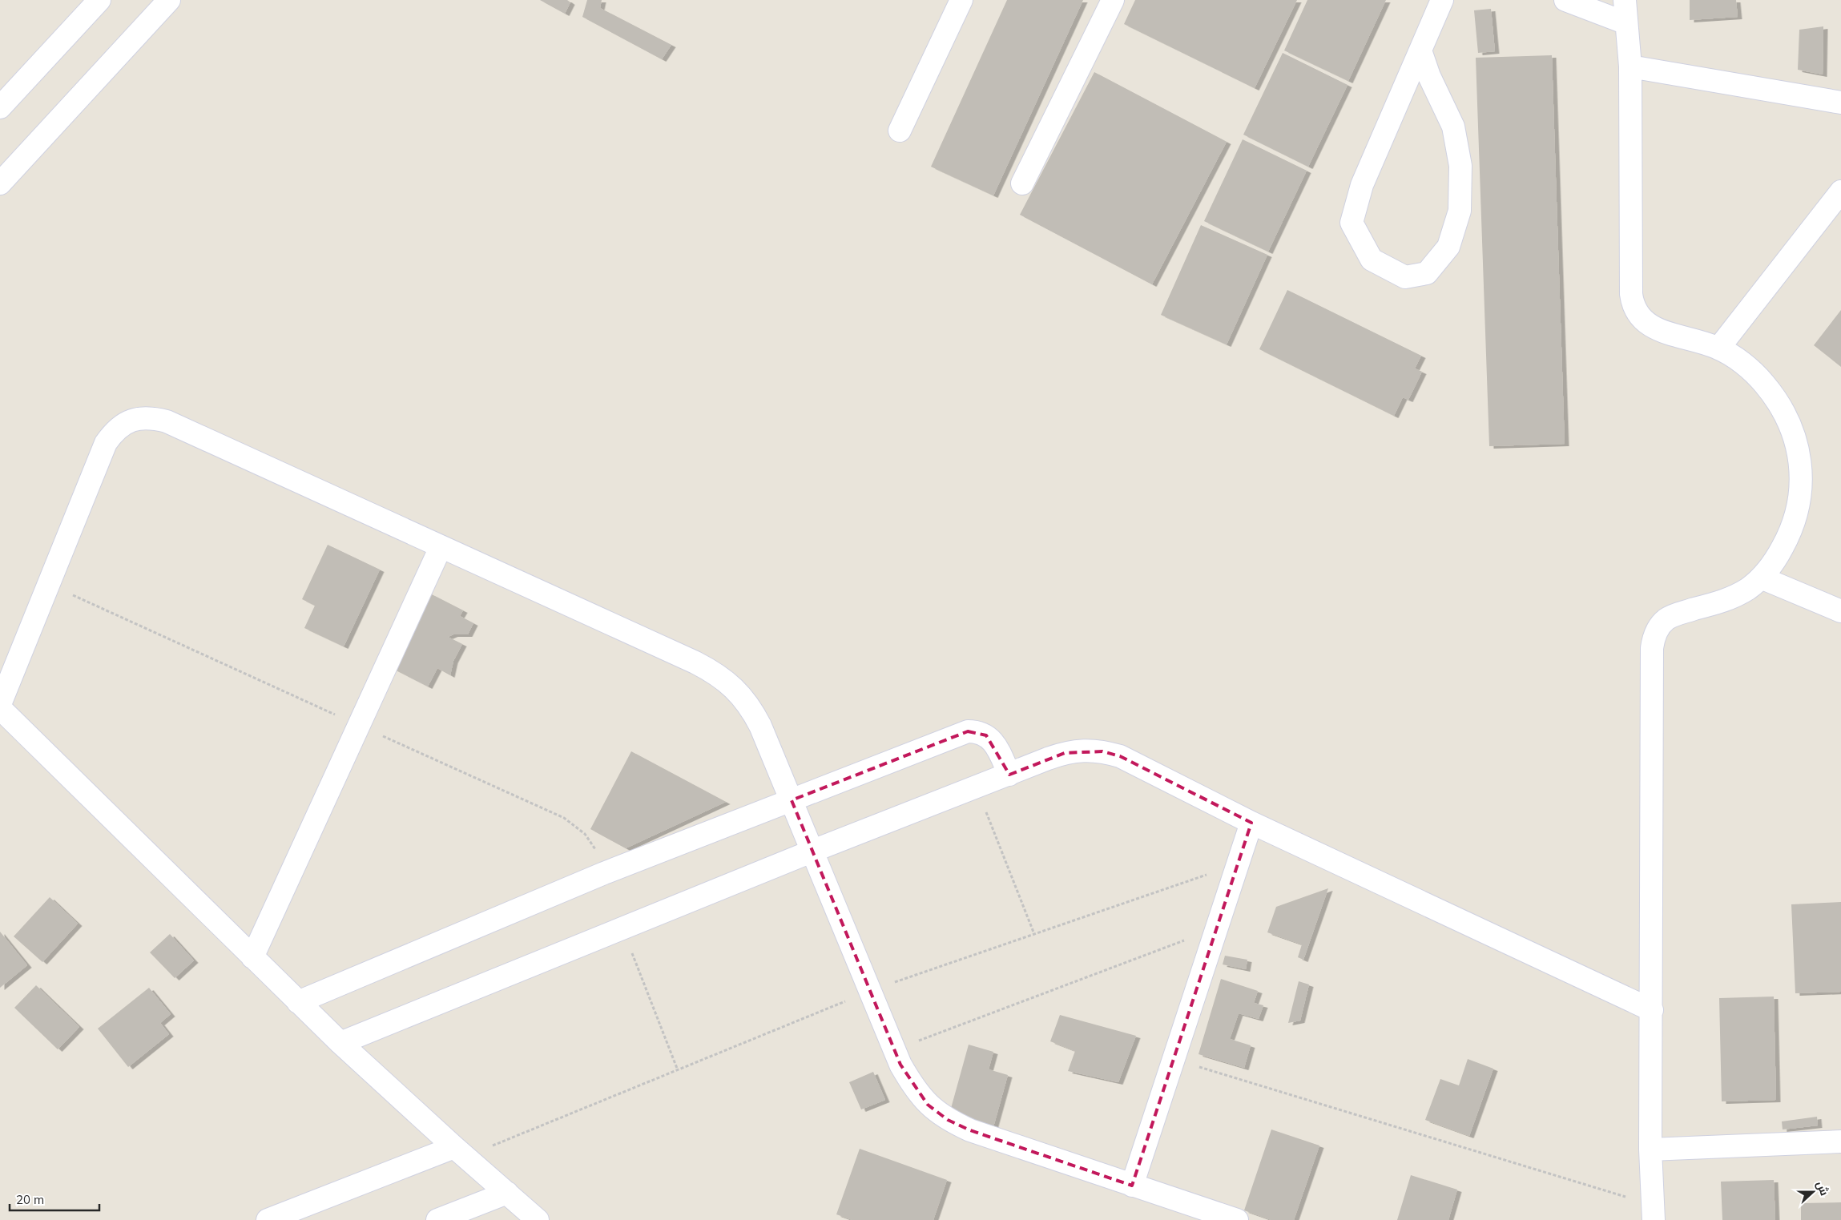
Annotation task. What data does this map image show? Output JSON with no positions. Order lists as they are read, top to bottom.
{
  "scale_bar": "20 m",
  "north": "right"
}
